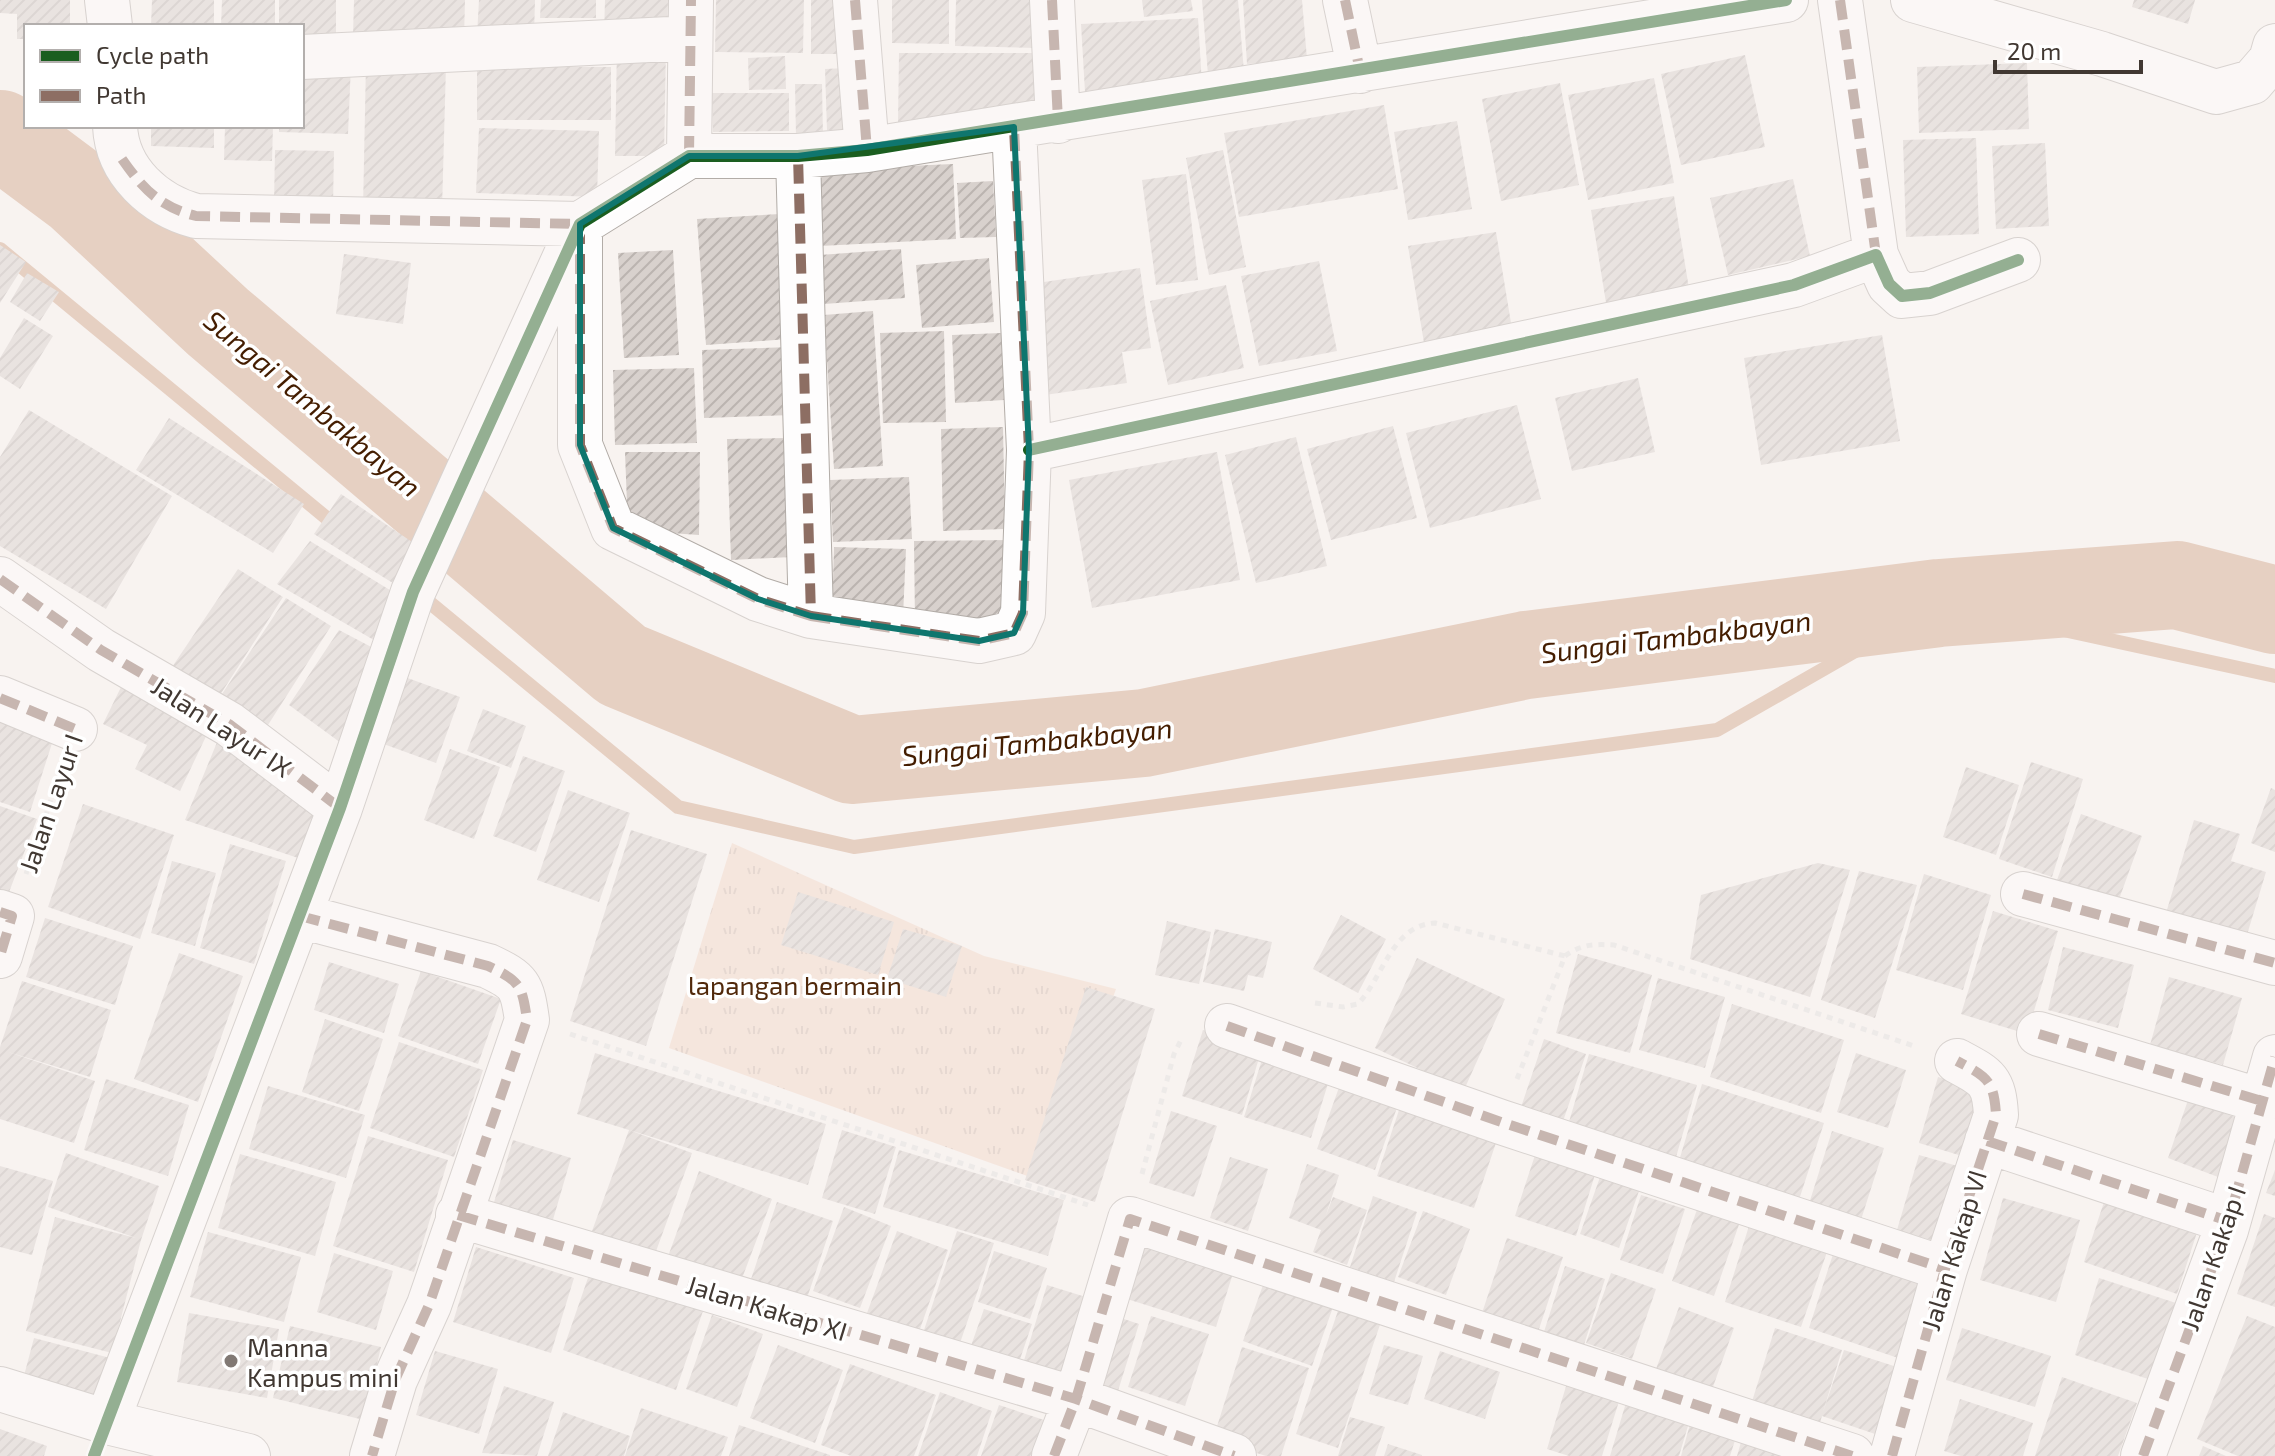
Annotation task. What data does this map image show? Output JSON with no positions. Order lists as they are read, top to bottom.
{
  "streets": {
    "street": [
      "Jalan Layur IX",
      "Jalan Kakap VI",
      "Jalan Kakap I",
      "Jalan Kakap XI"
    ],
    "path": ["Jalan Layur I"]
  },
  "water": ["Sungai Tambakbayan"],
  "parks": ["lapangan bermain"],
  "places": ["Manna Kampus mini"],
  "legend": ["Cycle path", "Path"],
  "scale_bar": "20 m"
}
